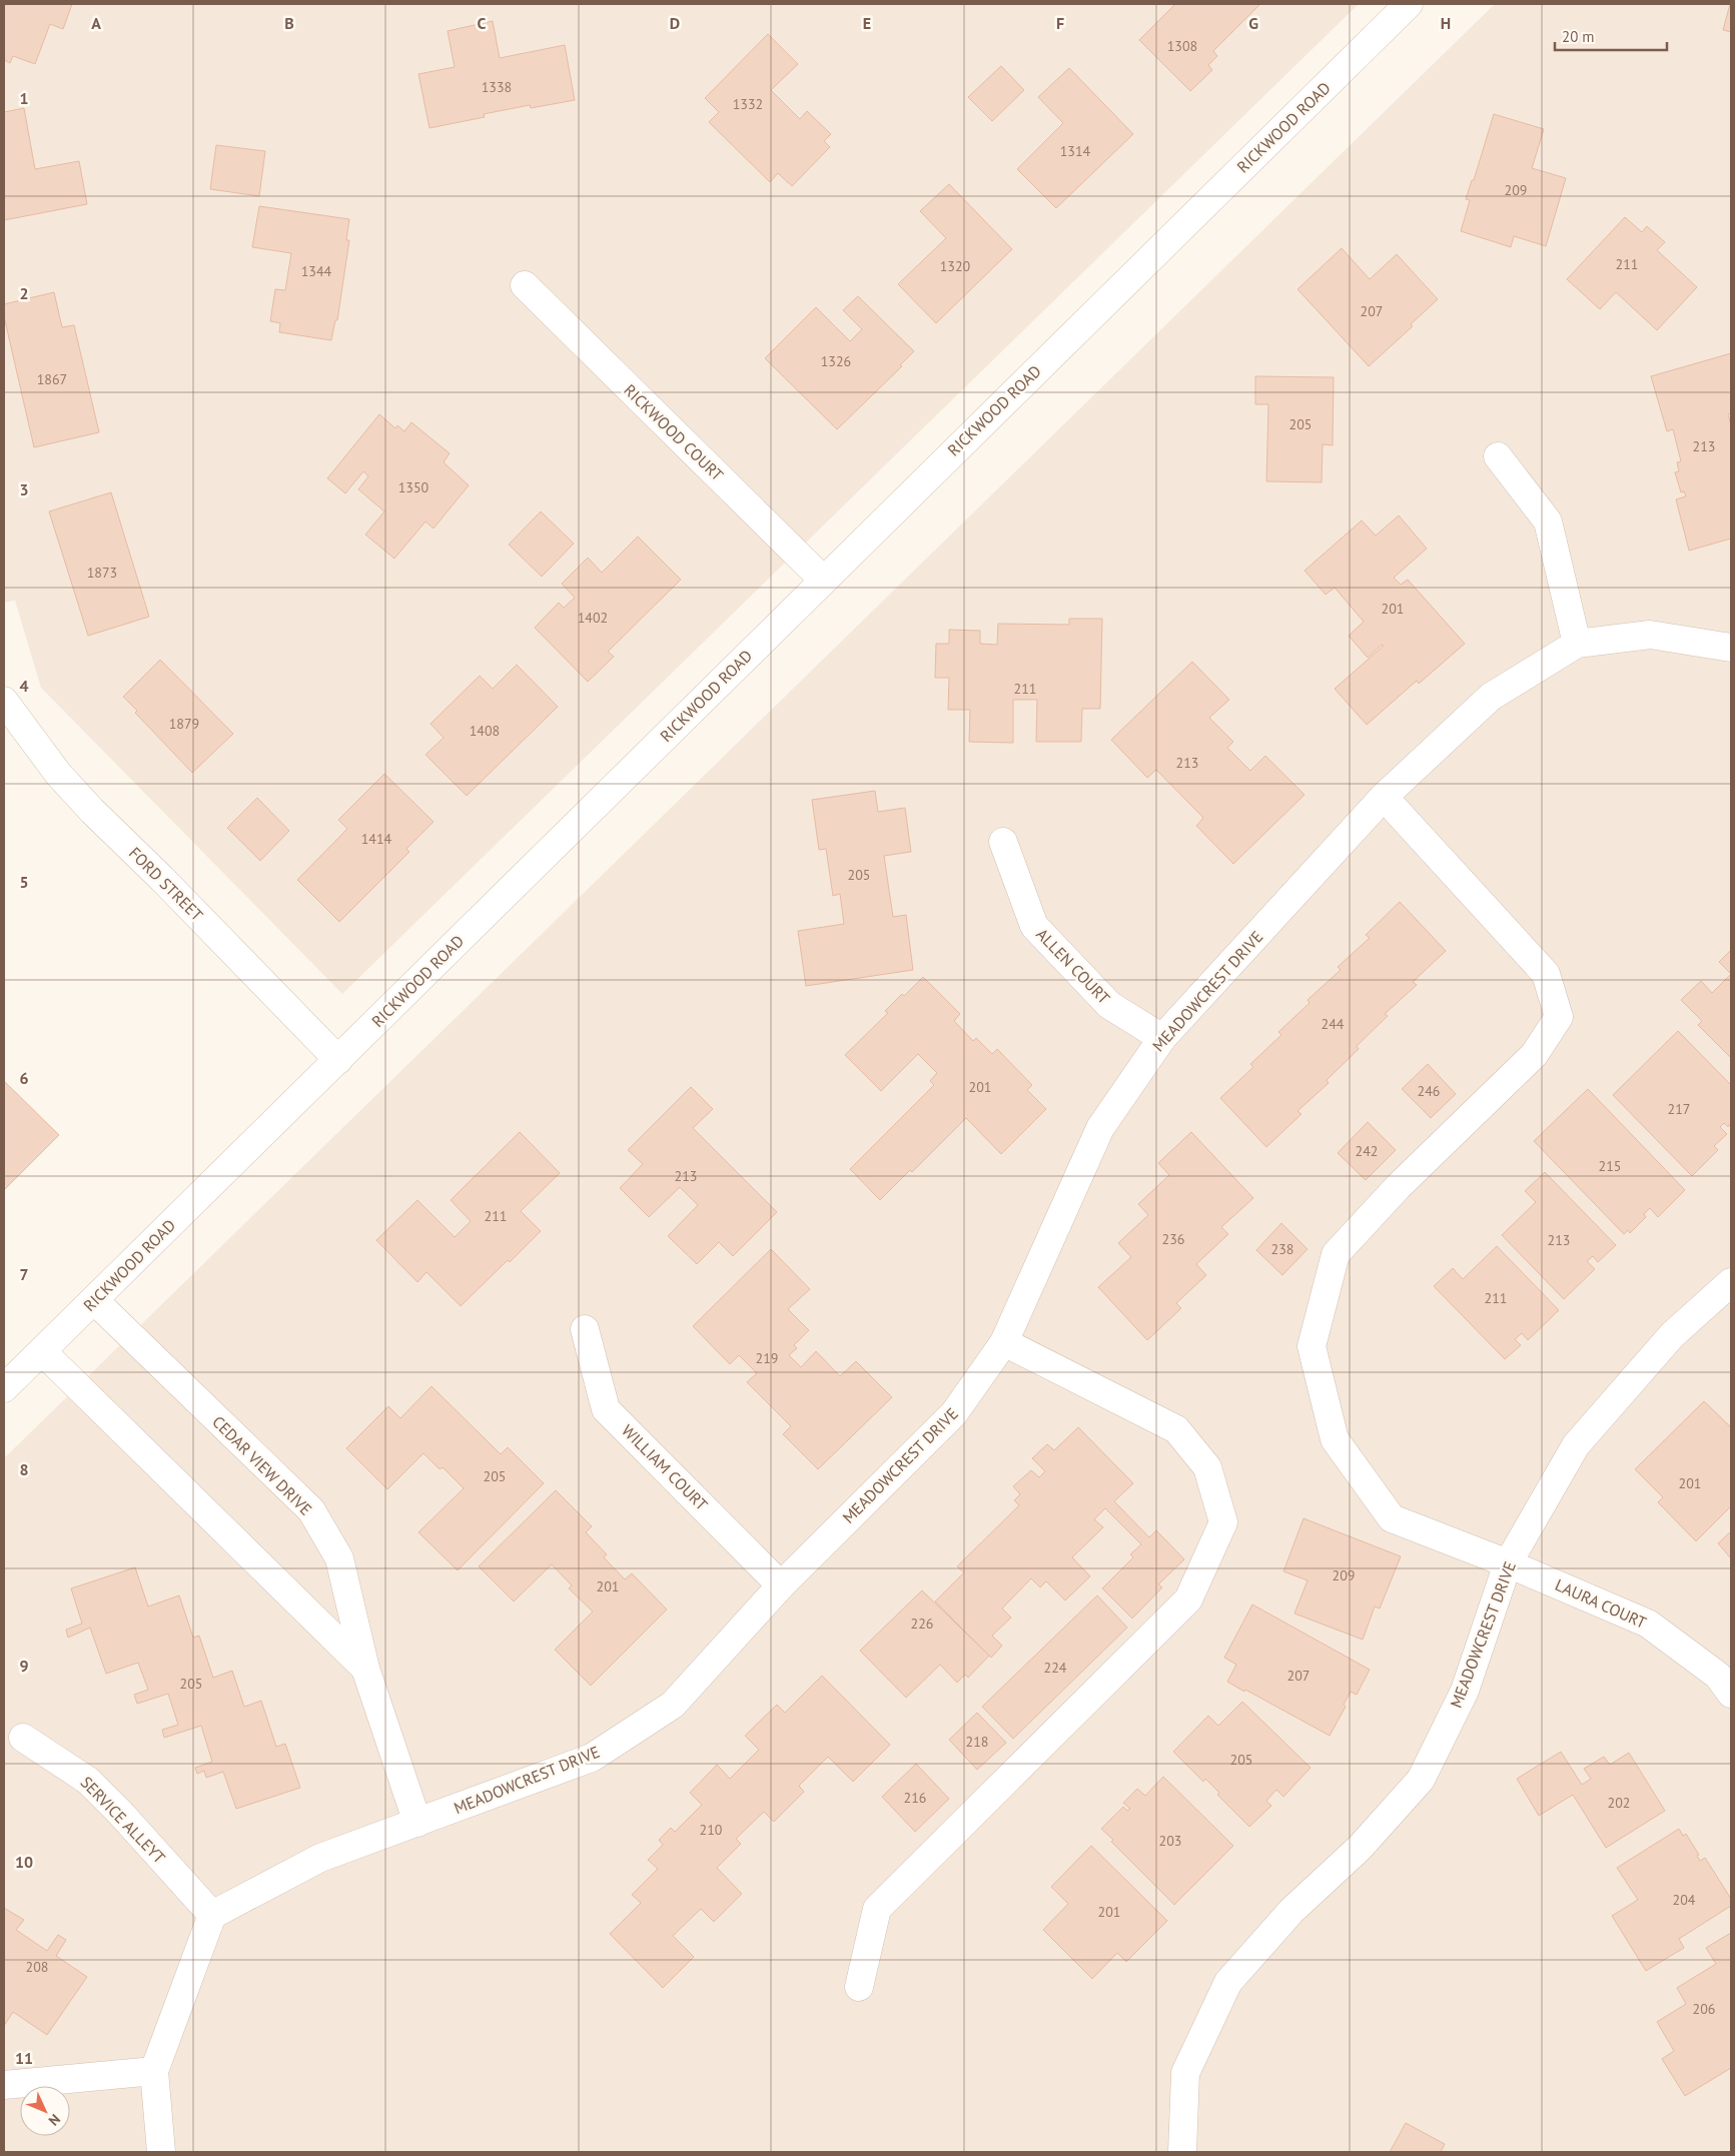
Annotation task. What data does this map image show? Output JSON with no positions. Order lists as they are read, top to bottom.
{
  "streets": {
    "street": [
      "RICKWOOD ROAD",
      "RICKWOOD COURT",
      "FORD STREET",
      "ALLEN COURT",
      "MEADOWCREST DRIVE",
      "CEDAR VIEW DRIVE",
      "WILLIAM COURT",
      "LAURA COURT",
      "SERVICE ALLEYT"
    ]
  },
  "crossings": [
    ["RICKWOOD ROAD", "RICKWOOD COURT"],
    ["RICKWOOD ROAD", "FORD STREET"],
    ["RICKWOOD ROAD", "CEDAR VIEW DRIVE"],
    ["ALLEN COURT", "MEADOWCREST DRIVE"],
    ["MEADOWCREST DRIVE", "CEDAR VIEW DRIVE"],
    ["MEADOWCREST DRIVE", "WILLIAM COURT"],
    ["MEADOWCREST DRIVE", "LAURA COURT"],
    ["MEADOWCREST DRIVE", "SERVICE ALLEYT"]
  ],
  "house_numbers": [
    "1308",
    "1338",
    "1332",
    "1314",
    "209",
    "211",
    "1320",
    "1344",
    "207",
    "1326",
    "1867",
    "205",
    "213",
    "1350",
    "1873",
    "201",
    "1402",
    "211",
    "1879",
    "1408",
    "213",
    "1414",
    "205",
    "244",
    "201",
    "246",
    "217",
    "242",
    "215",
    "213",
    "211",
    "236",
    "213",
    "238",
    "211",
    "219",
    "205",
    "201",
    "209",
    "201",
    "226",
    "224",
    "207",
    "205",
    "218",
    "205",
    "216",
    "202",
    "210",
    "203",
    "204",
    "201",
    "208",
    "206"
  ],
  "scale_bar": "20 m",
  "north": "bottom right",
  "grid": {
    "columns": [
      "A",
      "B",
      "C",
      "D",
      "E",
      "F",
      "G",
      "H"
    ],
    "rows": [
      "1",
      "2",
      "3",
      "4",
      "5",
      "6",
      "7",
      "8",
      "9",
      "10",
      "11"
    ]
  }
}
